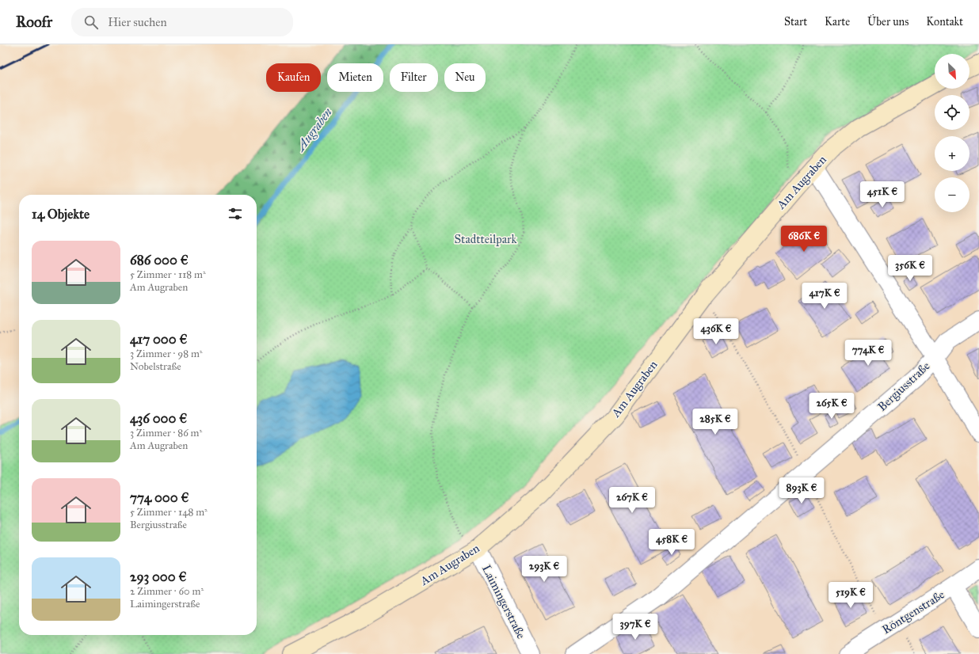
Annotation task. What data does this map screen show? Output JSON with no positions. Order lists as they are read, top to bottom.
{
  "streets": {
    "street": [
      "Am Augraben",
      "Bergiusstraße",
      "Laimingerstraße",
      "Röntgenstraße"
    ]
  },
  "crossings": [
    ["Am Augraben", "Laimingerstraße"]
  ],
  "water": ["Augraben"],
  "parks": ["Stadtteilpark"],
  "north": "bottom right",
  "page": {
    "header": "Roofr",
    "search": "Hier suchen",
    "nav": [
      "Start",
      "Karte",
      "Über uns",
      "Kontakt"
    ],
    "map_buttons": ["+", "−"],
    "chip": [
      "Kaufen",
      "Mieten",
      "Filter",
      "Neu"
    ],
    "price": [
      "451K €",
      "686K €",
      "356K €",
      "417K €",
      "436K €",
      "774K €",
      "265K €",
      "285K €",
      "893K €",
      "267K €",
      "458K €",
      "293K €",
      "519K €",
      "397K €"
    ],
    "heading": "14 Objekte",
    "list": [
      {
        "name": "686 000 €",
        "note": "5 Zimmer · 118 m² · Am Augraben"
      },
      {
        "name": "417 000 €",
        "note": "3 Zimmer · 98 m² · Nobelstraße"
      },
      {
        "name": "436 000 €",
        "note": "3 Zimmer · 86 m² · Am Augraben"
      },
      {
        "name": "774 000 €",
        "note": "5 Zimmer · 148 m² · Bergiusstraße"
      },
      {
        "name": "293 000 €",
        "note": "2 Zimmer · 60 m² · Laimingerstraße"
      }
    ]
  }
}
